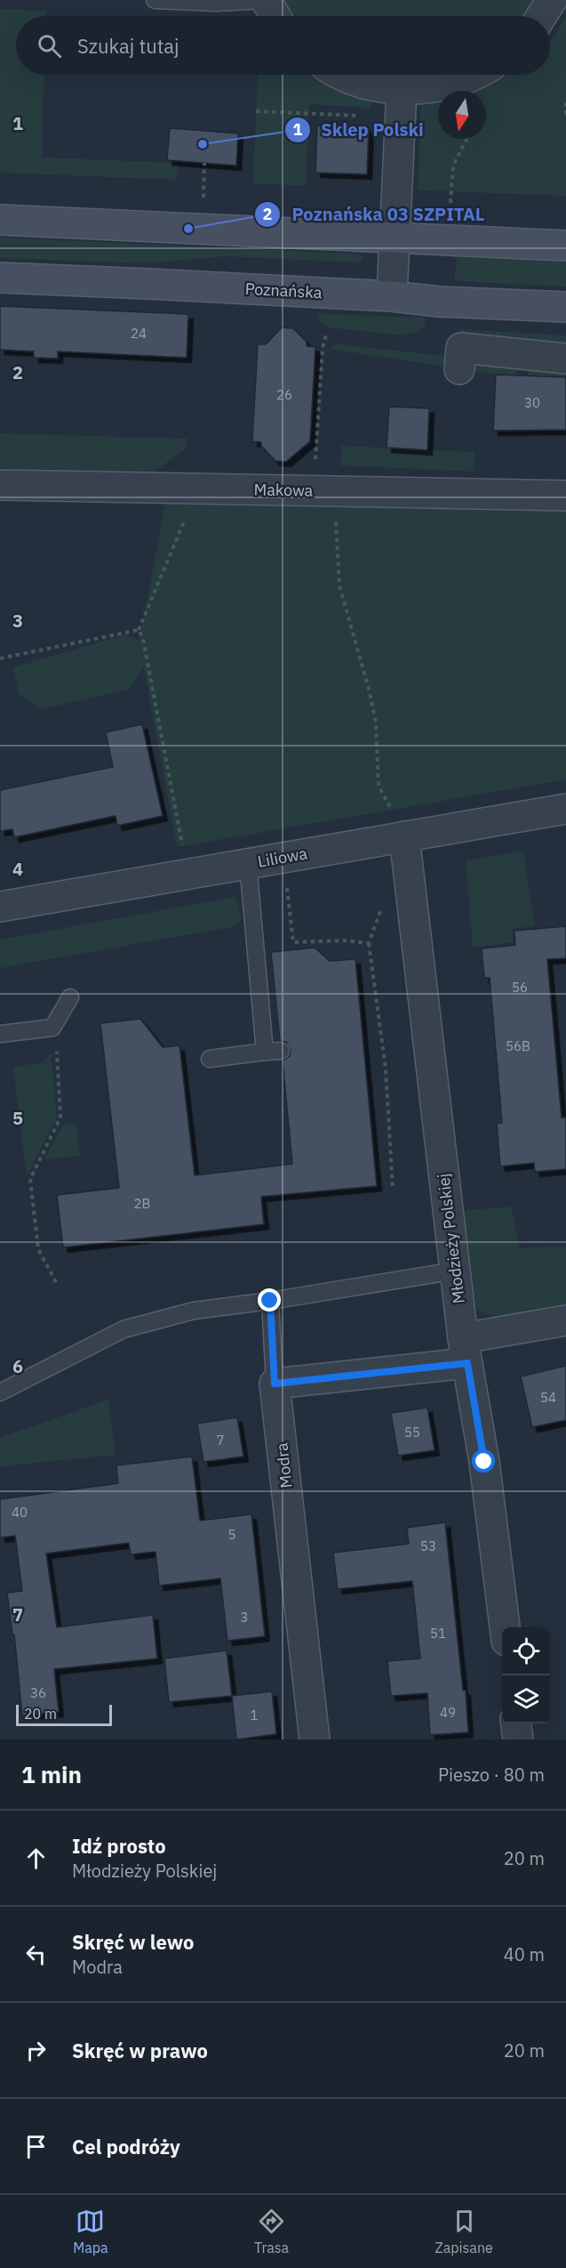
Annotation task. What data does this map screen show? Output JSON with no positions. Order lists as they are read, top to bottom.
{
  "streets": {
    "main road": ["Poznańska"],
    "street": [
      "Makowa",
      "Liliowa",
      "Młodzieży Polskiej",
      "Modra"
    ]
  },
  "crossings": [
    ["Liliowa", "Młodzieży Polskiej"]
  ],
  "places": ["Sklep Polski", "Poznańska 03 SZPITAL"],
  "house_numbers": [
    "24",
    "26",
    "30",
    "56",
    "56B",
    "2B",
    "54",
    "55",
    "7",
    "40",
    "5",
    "53",
    "3",
    "51",
    "36",
    "49",
    "1"
  ],
  "scale_bar": "20 m",
  "north": "bottom",
  "page": {
    "search": "Szukaj tutaj",
    "scale": "20 m",
    "heading": ["1 min", "Pieszo · 80 m"],
    "list": [
      ["Idź prosto", "Młodzieży Polskiej", "20 m"],
      ["Skręć w lewo", "Modra", "40 m"],
      ["Skręć w prawo", "20 m"],
      "Cel podróży"
    ],
    "nav": ["Mapa", "Trasa", "Zapisane"]
  },
  "grid": {
    "rows": [
      "1",
      "2",
      "3",
      "4",
      "5",
      "6",
      "7"
    ]
  }
}
